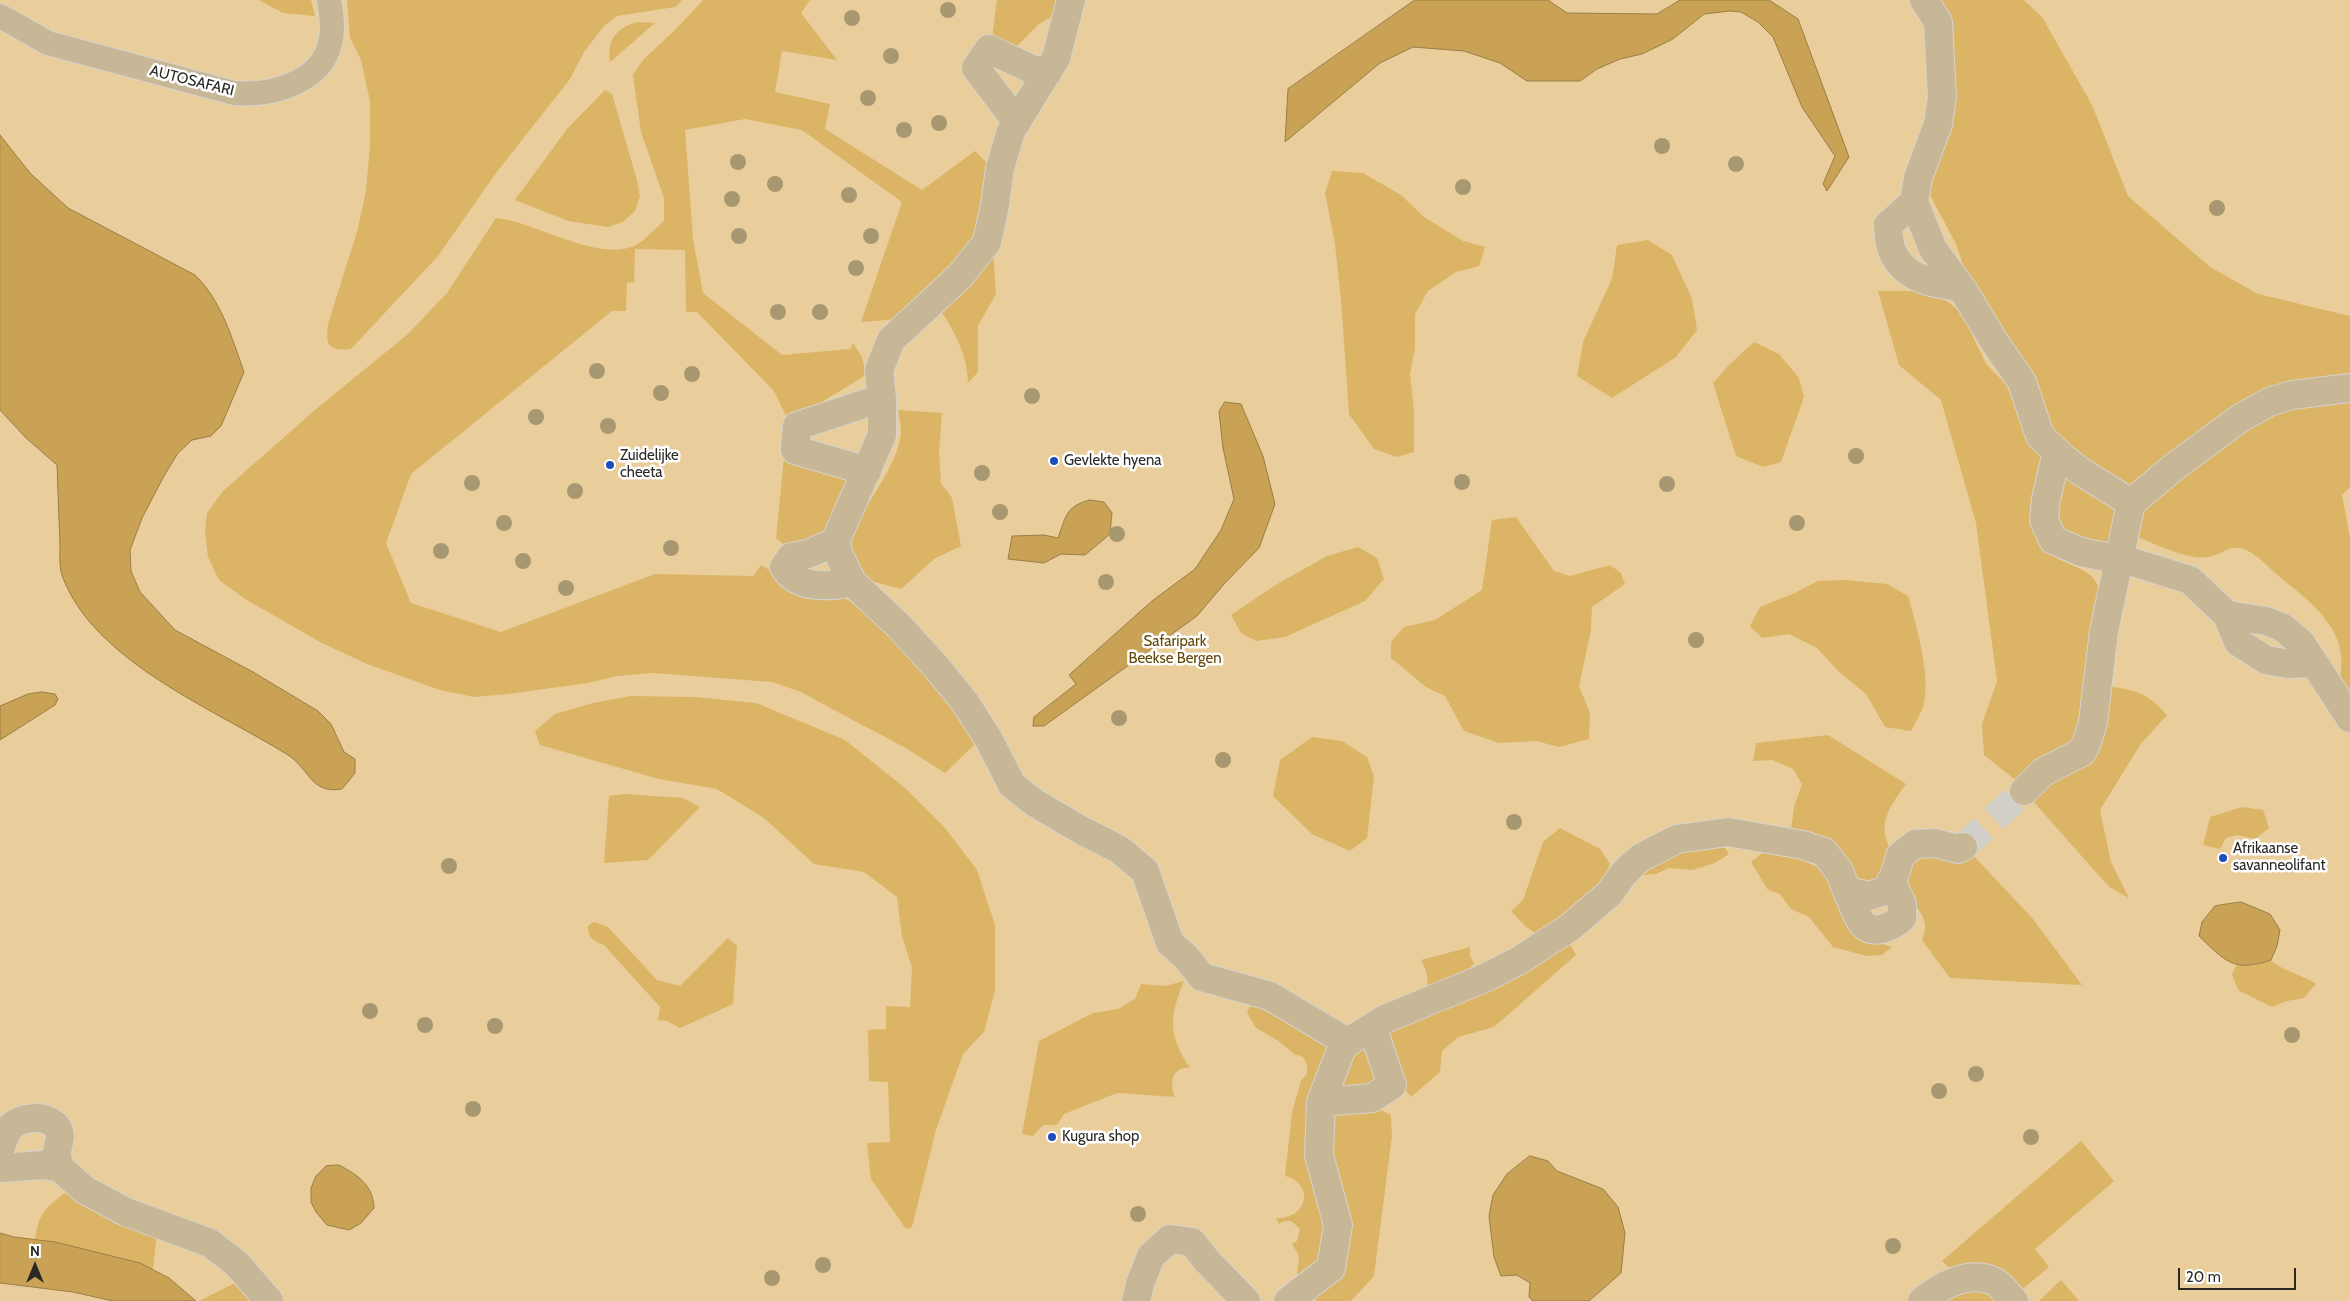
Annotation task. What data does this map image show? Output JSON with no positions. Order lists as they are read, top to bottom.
{
  "streets": {
    "lane": ["AUTOSAFARI"]
  },
  "parks": ["Safaripark Beekse Bergen"],
  "places": [
    "Gevlekte hyena",
    "Zuidelijke cheeta",
    "Afrikaanse savanneolifant",
    "Kugura shop"
  ],
  "scale_bar": "20 m",
  "north": "top"
}
